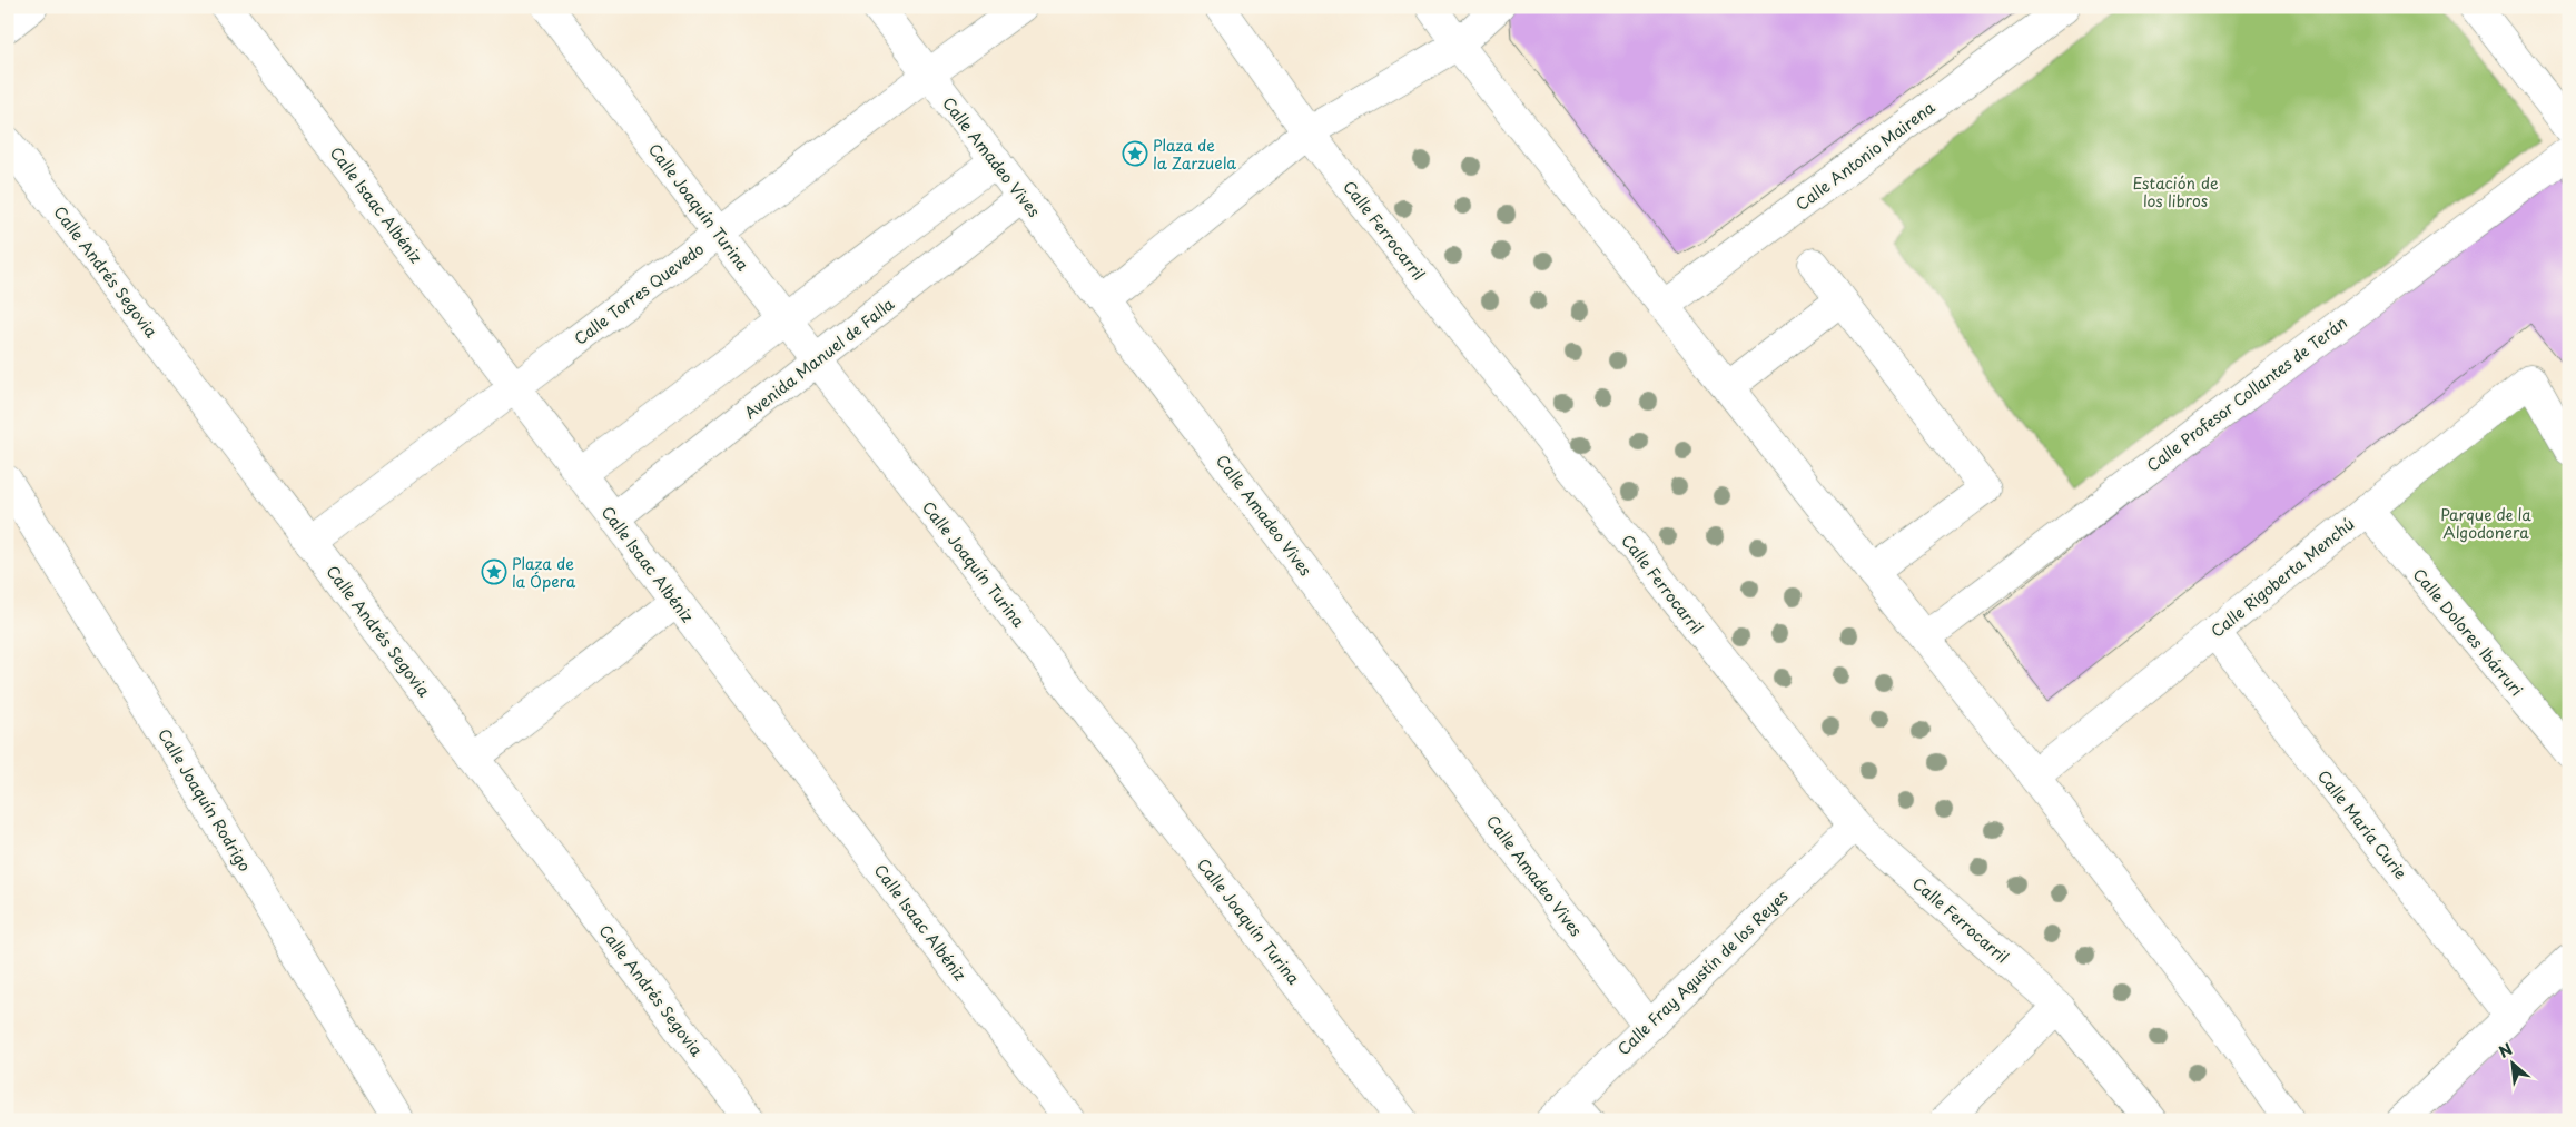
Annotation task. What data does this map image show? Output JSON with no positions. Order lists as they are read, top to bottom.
{
  "streets": {
    "street": [
      "Calle Antonio Mairena",
      "Calle Amadeo Vives",
      "Calle Isaac Albéniz",
      "Calle Joaquín Turina",
      "Calle Ferrocarril",
      "Calle Andrés Segovia",
      "Calle Torres Quevedo",
      "Avenida Manuel de Falla",
      "Calle Profesor Collantes de Terán",
      "Calle Rigoberta Menchú",
      "Calle Dolores Ibárruri",
      "Calle Joaquín Rodrigo",
      "Calle María Curie",
      "Calle Fray Agustín de los Reyes"
    ]
  },
  "crossings": [
    ["Calle Amadeo Vives", "Calle Torres Quevedo"],
    ["Calle Amadeo Vives", "Avenida Manuel de Falla"],
    ["Calle Amadeo Vives", "Calle Fray Agustín de los Reyes"],
    ["Calle Isaac Albéniz", "Calle Torres Quevedo"],
    ["Calle Isaac Albéniz", "Avenida Manuel de Falla"],
    ["Calle Joaquín Turina", "Calle Torres Quevedo"],
    ["Calle Joaquín Turina", "Avenida Manuel de Falla"],
    ["Calle Ferrocarril", "Calle Fray Agustín de los Reyes"],
    ["Calle Andrés Segovia", "Calle Torres Quevedo"],
    ["Calle Rigoberta Menchú", "Calle Dolores Ibárruri"],
    ["Calle Rigoberta Menchú", "Calle María Curie"]
  ],
  "parks": ["Estación de los libros", "Parque de la Algodonera"],
  "places": {
    "place": ["Plaza de la Zarzuela", "Plaza de la Ópera"]
  },
  "north": "top left"
}
